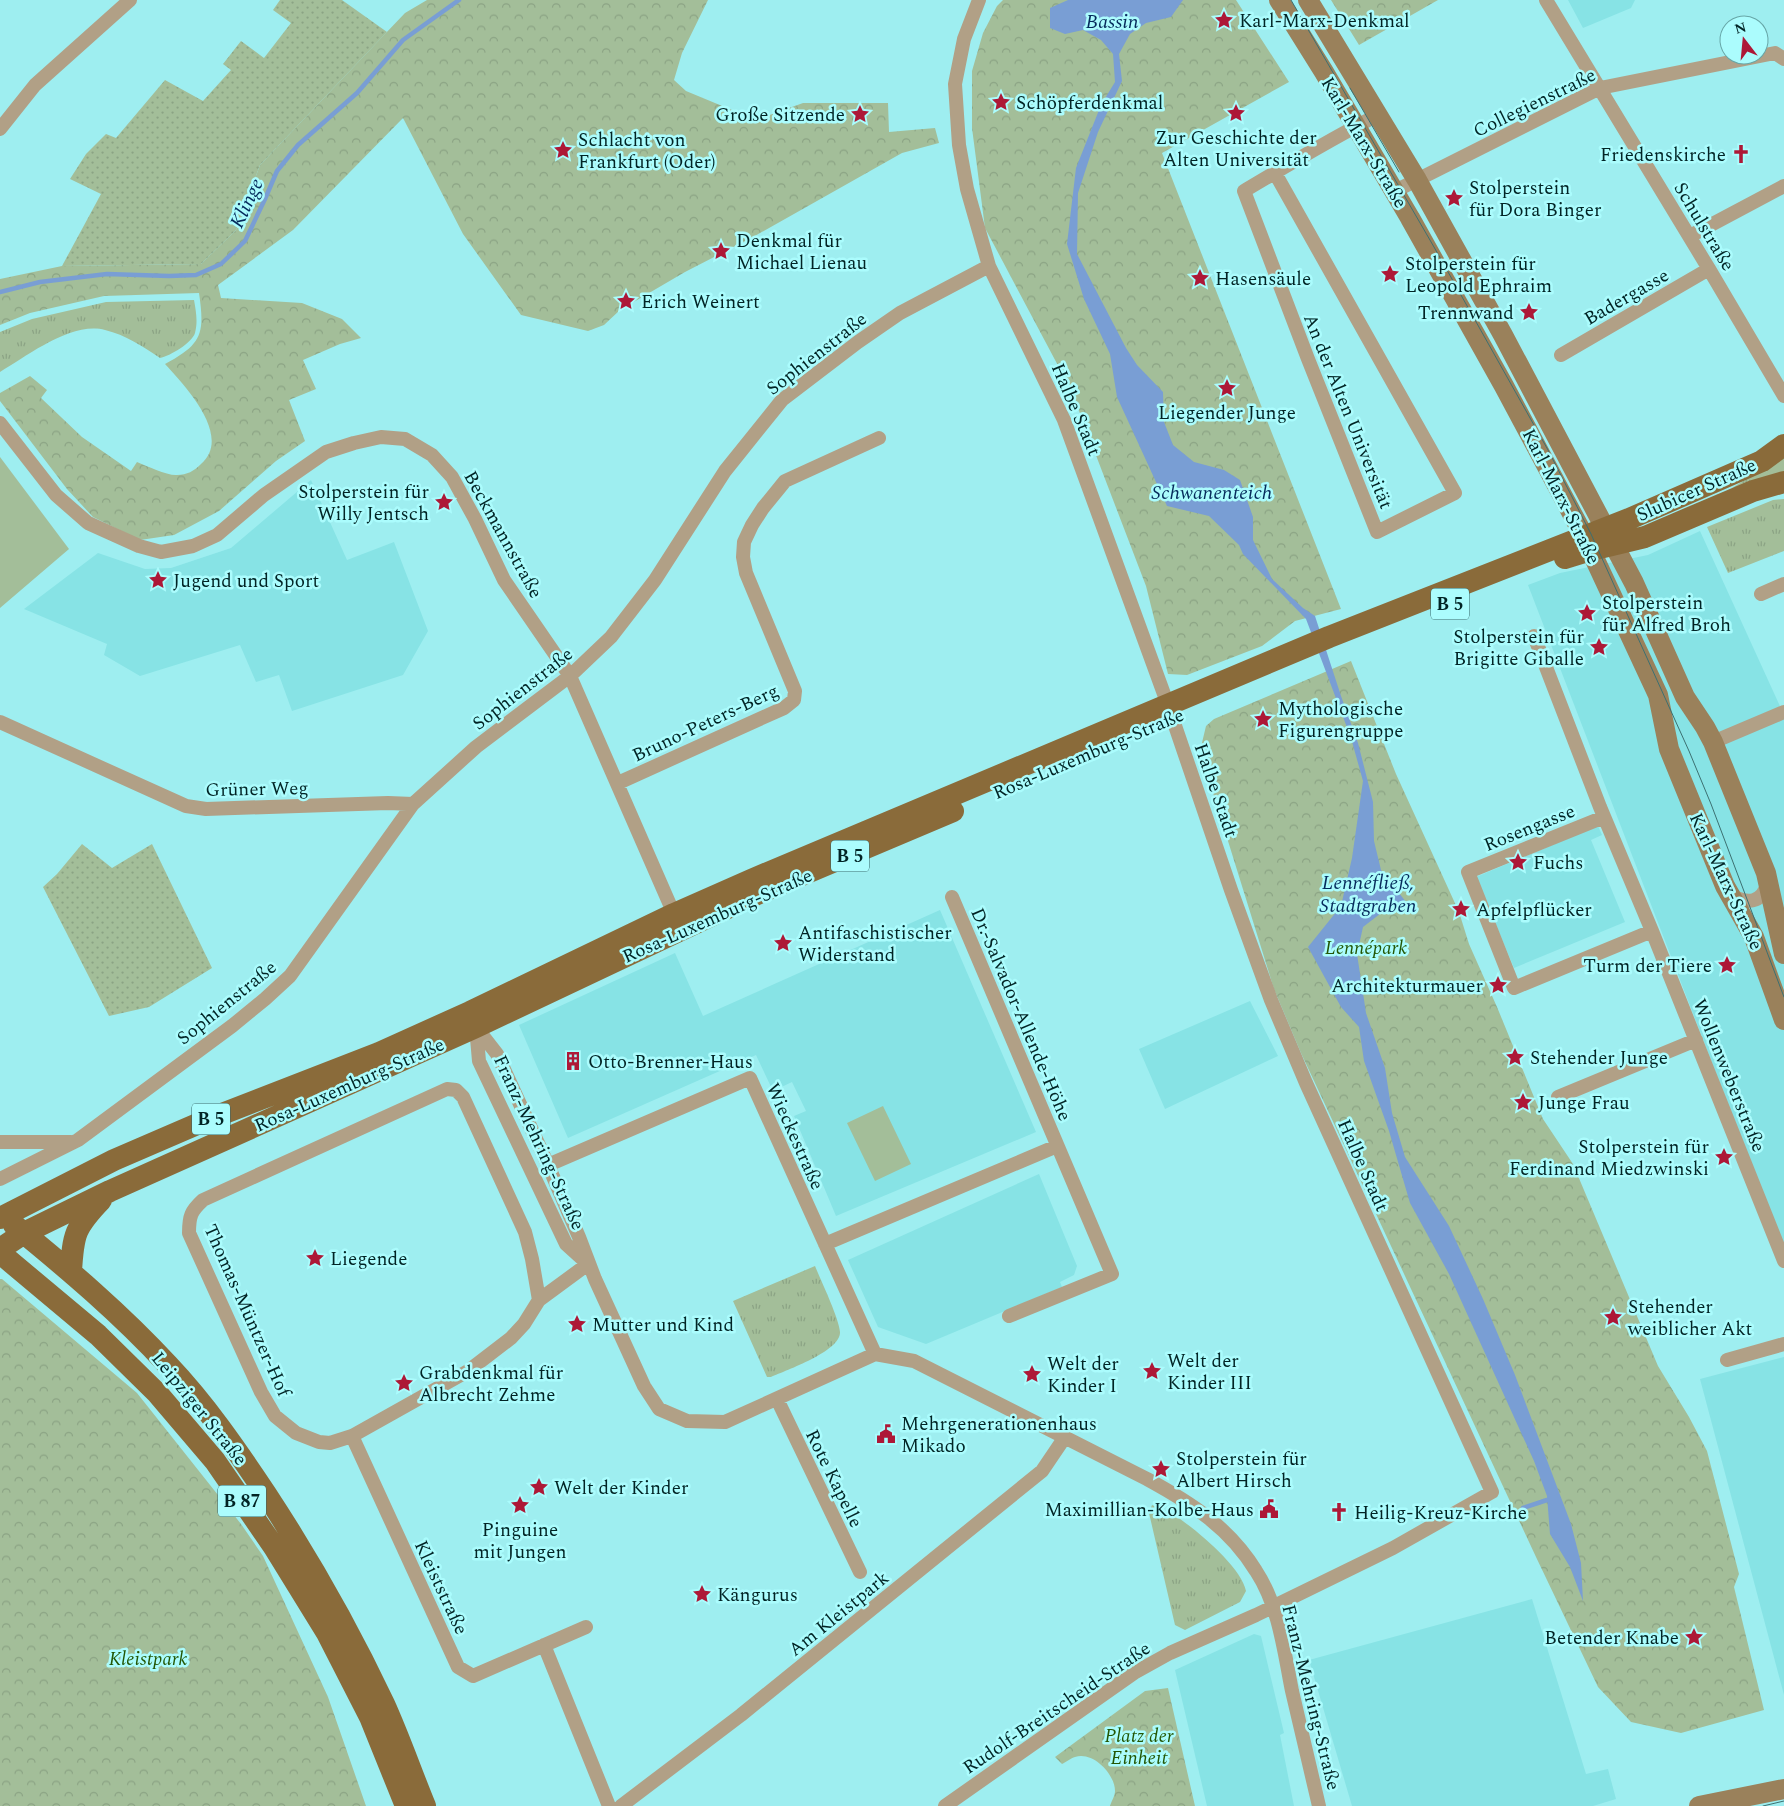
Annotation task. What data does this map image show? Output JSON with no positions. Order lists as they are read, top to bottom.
{
  "streets": {
    "main road": [
      "Slubicer Straße",
      "B 5",
      "Rosa-Luxemburg-Straße",
      "Leipziger Straße",
      "B 87"
    ],
    "street": [
      "Collegienstraße",
      "Karl-Marx-Straße",
      "Schulstraße",
      "Badergasse",
      "Sophienstraße",
      "Halbe Stadt",
      "An der Alten Universität",
      "Beckmannstraße",
      "Bruno-Peters-Berg",
      "Grüner Weg",
      "Rosengasse",
      "Dr.-Salvador-Allende-Höhe",
      "Wollenweberstraße",
      "Wieckestraße",
      "Franz-Mehring-Straße",
      "Thomas-Müntzer-Hof",
      "Rote Kapelle",
      "Kleiststraße",
      "Am Kleistpark",
      "Rudolf-Breitscheid-Straße"
    ]
  },
  "crossings": [
    ["Collegienstraße", "Karl-Marx-Straße"],
    ["Collegienstraße", "Schulstraße"],
    ["Karl-Marx-Straße", "An der Alten Universität"],
    ["Karl-Marx-Straße", "Slubicer Straße"],
    ["Karl-Marx-Straße", "Rosa-Luxemburg-Straße"],
    ["Schulstraße", "Badergasse"],
    ["Sophienstraße", "Halbe Stadt"],
    ["Sophienstraße", "Beckmannstraße"],
    ["Sophienstraße", "Grüner Weg"],
    ["Halbe Stadt", "Rosa-Luxemburg-Straße"],
    ["Halbe Stadt", "Rudolf-Breitscheid-Straße"],
    ["Slubicer Straße", "Rosa-Luxemburg-Straße"],
    ["Beckmannstraße", "Bruno-Peters-Berg"],
    ["Beckmannstraße", "Rosa-Luxemburg-Straße"],
    ["B 5", "Rosa-Luxemburg-Straße"],
    ["B 5", "Leipziger Straße"],
    ["Rosa-Luxemburg-Straße", "Franz-Mehring-Straße"],
    ["Rosa-Luxemburg-Straße", "Leipziger Straße"],
    ["Rosengasse", "Wollenweberstraße"],
    ["Dr.-Salvador-Allende-Höhe", "Wieckestraße"],
    ["Wieckestraße", "Franz-Mehring-Straße"],
    ["Franz-Mehring-Straße", "Thomas-Müntzer-Hof"],
    ["Franz-Mehring-Straße", "Rote Kapelle"],
    ["Franz-Mehring-Straße", "Am Kleistpark"],
    ["Franz-Mehring-Straße", "Rudolf-Breitscheid-Straße"],
    ["Thomas-Müntzer-Hof", "Kleiststraße"]
  ],
  "water": [
    "Bassin",
    "Klinge",
    "Schwanenteich",
    "Lennéfließ, Stadtgraben"
  ],
  "parks": ["Lennépark", "Kleistpark", "Platz der Einheit"],
  "places": {
    "place": [
      "Karl-Marx-Denkmal",
      "Schöpferdenkmal",
      "Zur Geschichte der Alten Universität",
      "Große Sitzende",
      "Schlacht von Frankfurt (Oder)",
      "Stolperstein für Dora Binger",
      "Denkmal für Michael Lienau",
      "Stolperstein für Leopold Ephraim",
      "Hasensäule",
      "Erich Weinert",
      "Trennwand",
      "Liegender Junge",
      "Stolperstein für Willy Jentsch",
      "Jugend und Sport",
      "Stolperstein für Alfred Broh",
      "Stolperstein für Brigitte Giballe",
      "Mythologische Figurengruppe",
      "Fuchs",
      "Apfelpflücker",
      "Antifaschistischer Widerstand",
      "Turm der Tiere",
      "Architekturmauer",
      "Stehender Junge",
      "Junge Frau",
      "Stolperstein für Ferdinand Miedzwinski",
      "Liegende",
      "Stehender weiblicher Akt",
      "Mutter und Kind",
      "Welt der Kinder III",
      "Welt der Kinder I",
      "Grabdenkmal für Albrecht Zehme",
      "Stolperstein für Albert Hirsch",
      "Welt der Kinder",
      "Pinguine mit Jungen",
      "Kängurus",
      "Betender Knabe"
    ],
    "church": ["Friedenskirche", "Heilig-Kreuz-Kirche"],
    "building": ["Otto-Brenner-Haus"],
    "public building": ["Mehrgenerationenhaus Mikado", "Maximillian-Kolbe-Haus"]
  },
  "north": "top"
}
